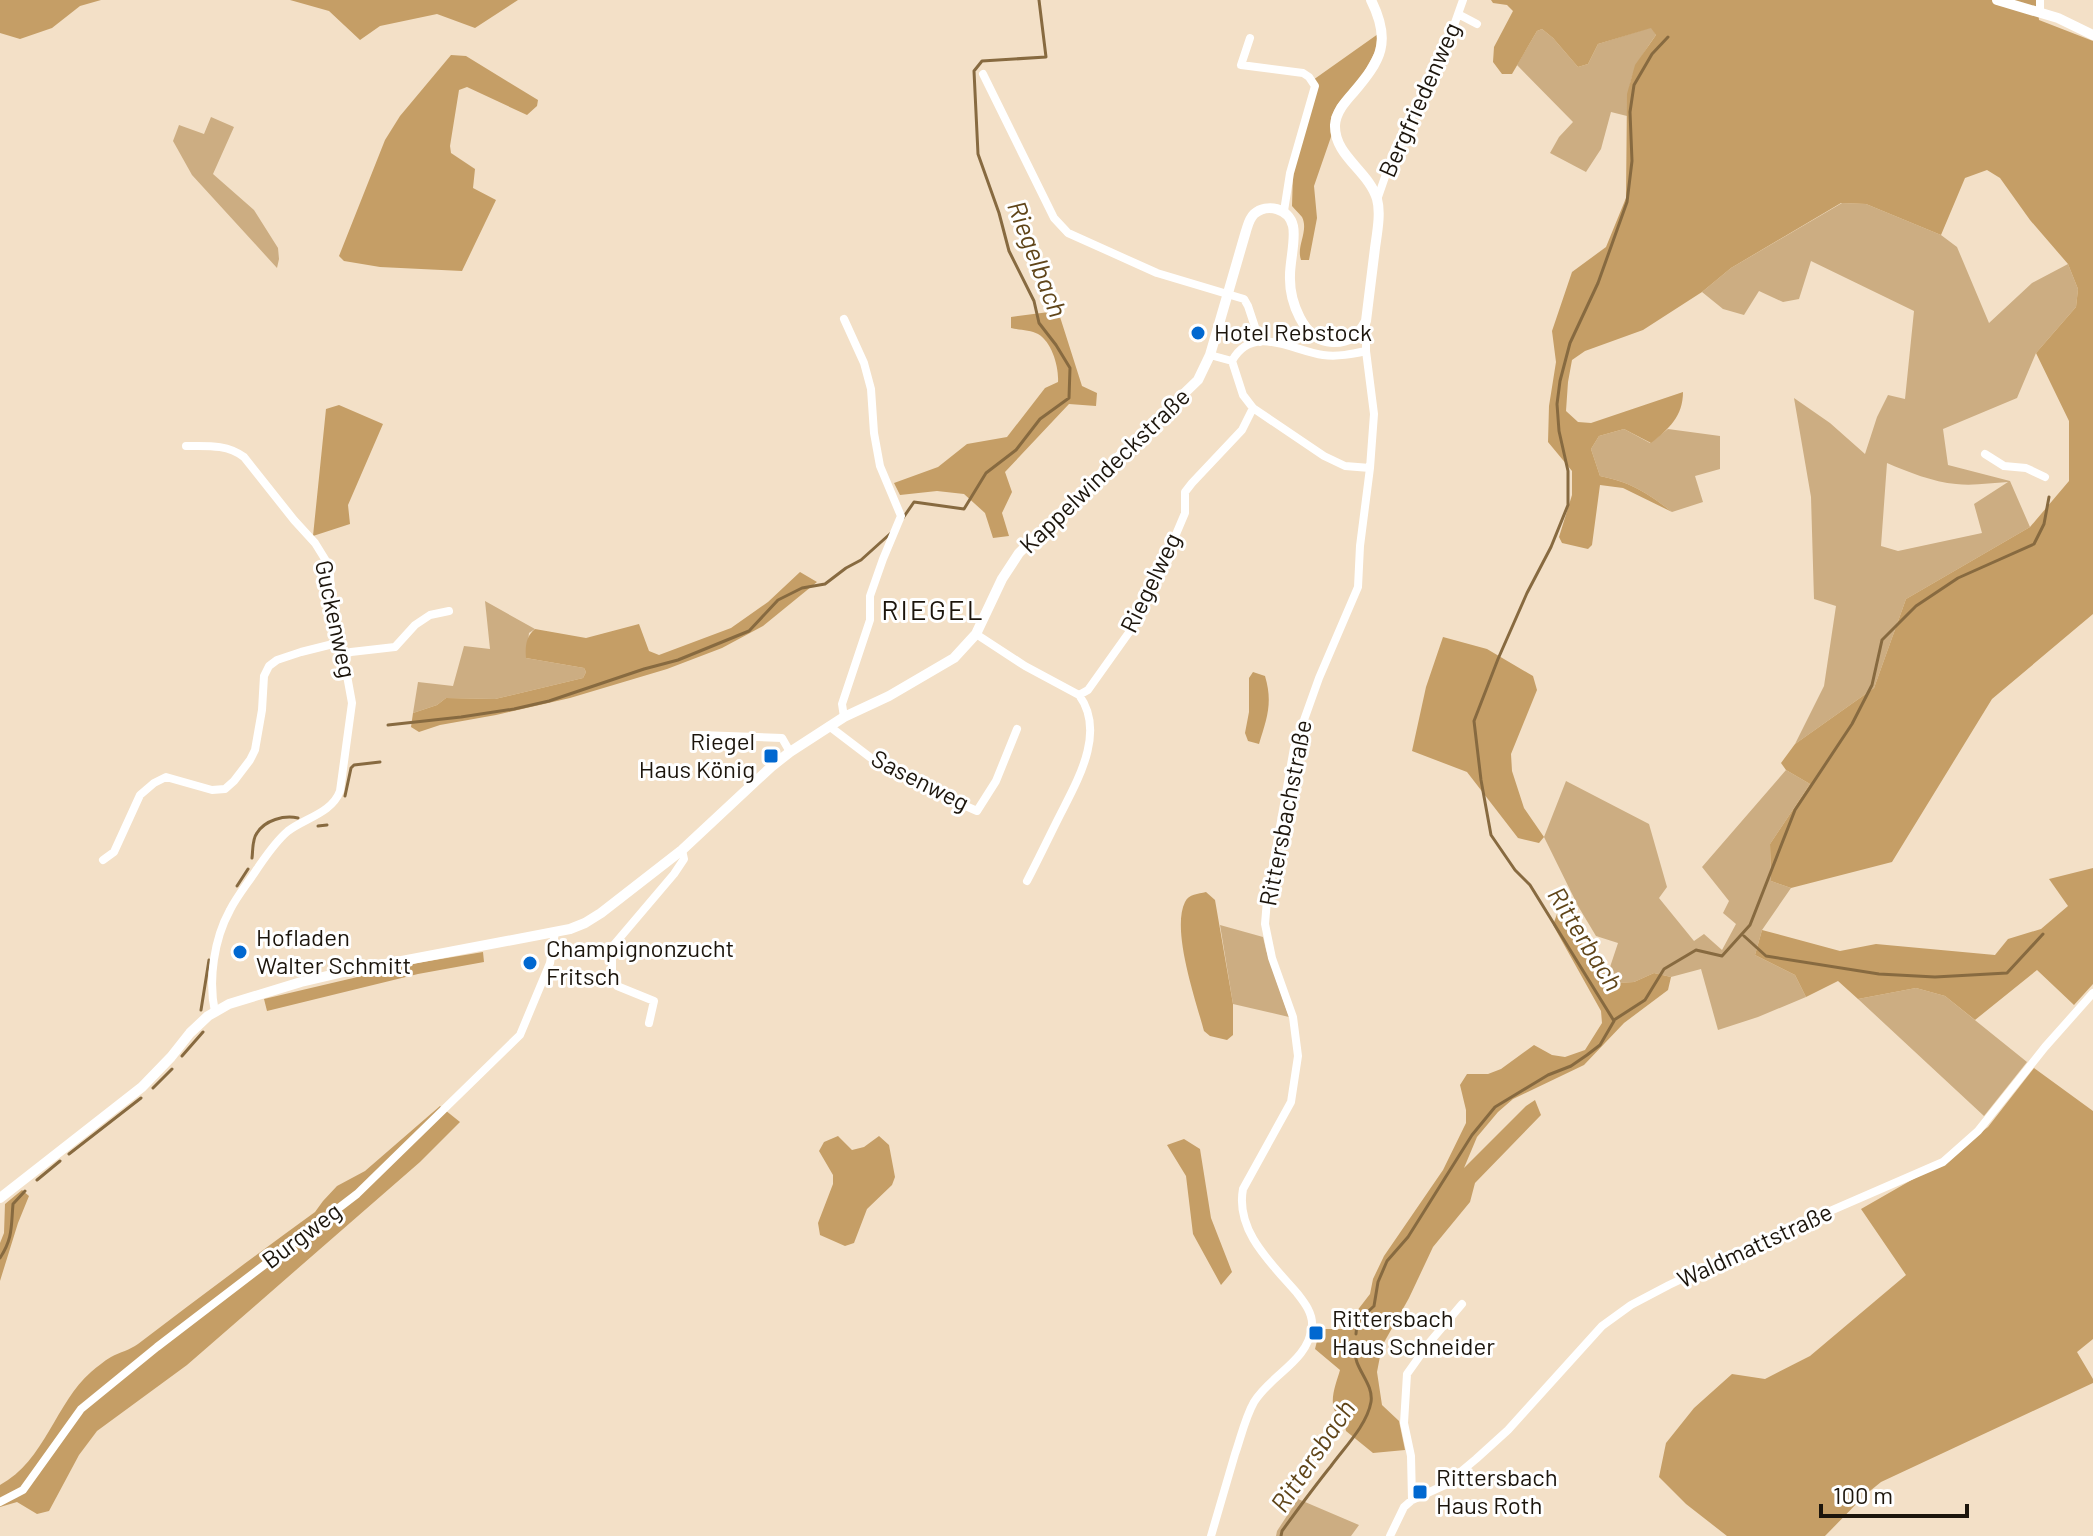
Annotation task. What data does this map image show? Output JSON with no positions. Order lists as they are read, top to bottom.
{
  "streets": {
    "street": [
      "Bergfriedenweg",
      "Kappelwindeckstraße",
      "Riegelweg",
      "Guckenweg",
      "Sasenweg",
      "Rittersbachstraße",
      "Burgweg",
      "Waldmattstraße"
    ]
  },
  "crossings": [
    ["Kappelwindeckstraße", "Guckenweg"],
    ["Kappelwindeckstraße", "Sasenweg"],
    ["Kappelwindeckstraße", "Burgweg"]
  ],
  "districts": ["RIEGEL"],
  "water": ["Riegelbach", "Ritterbach", "Rittersbach"],
  "places": {
    "other": ["Hotel Rebstock", "Hofladen Walter Schmitt", "Champignonzucht Fritsch"],
    "transit": ["Riegel Haus König", "Rittersbach Haus Schneider", "Rittersbach Haus Roth"]
  },
  "scale_bar": "100 m"
}
